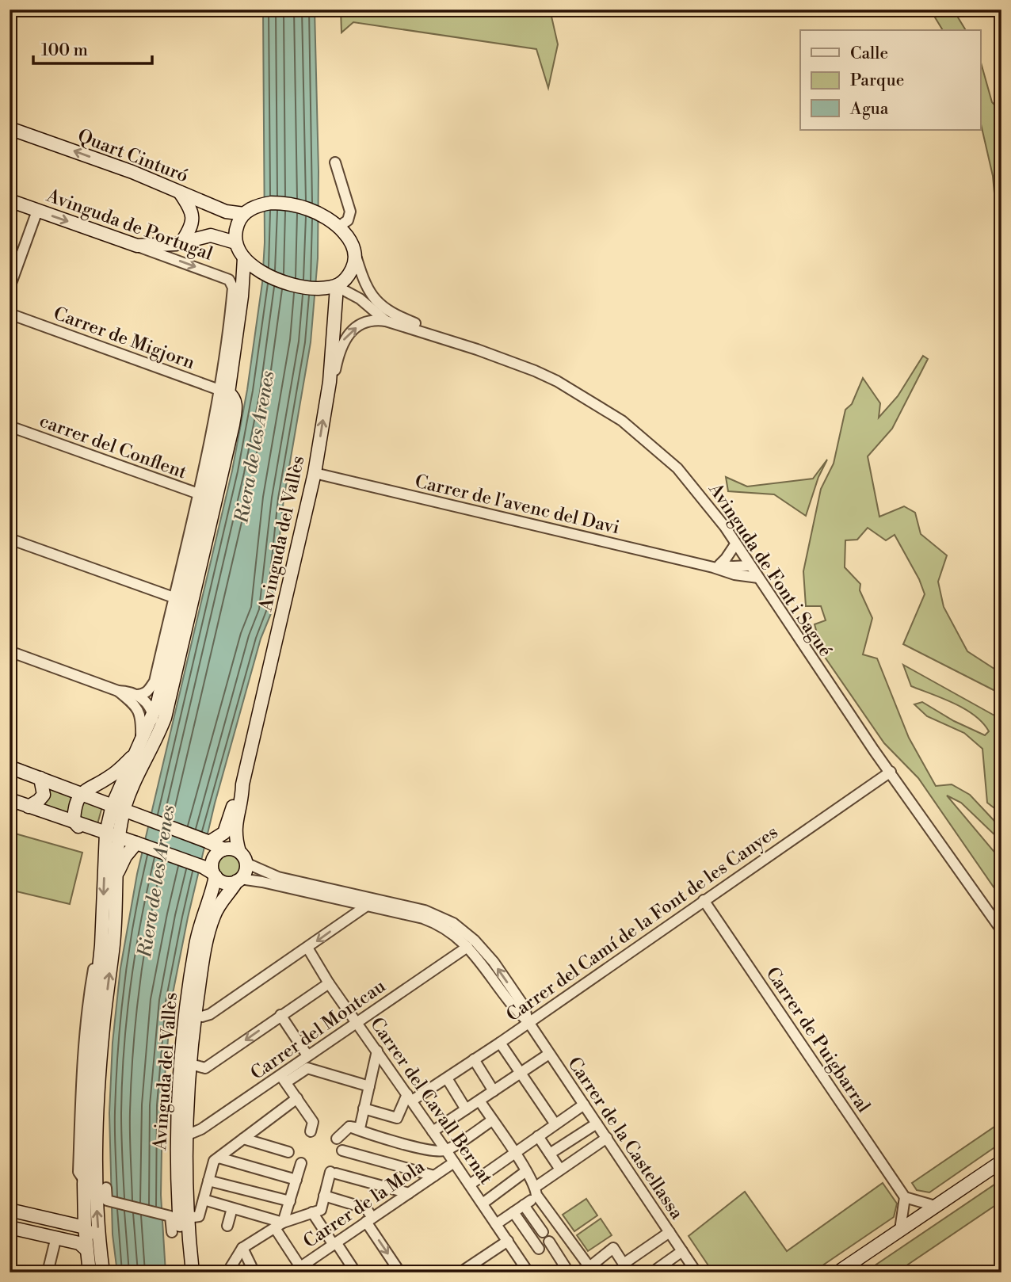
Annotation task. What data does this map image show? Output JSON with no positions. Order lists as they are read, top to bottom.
{
  "streets": {
    "main road": ["Quart Cinturó", "Avinguda de Portugal", "Avinguda del Vallès"],
    "street": [
      "Carrer de Migjorn",
      "carrer del Conflent",
      "Carrer de l'avenc del Davi",
      "Avinguda de Font i Sagué",
      "Carrer del Camí de la Font de les Canyes",
      "Carrer del Montcau",
      "Carrer de Puigbarral",
      "Carrer del Cavall Bernat",
      "Carrer de la Castellassa",
      "Carrer de la Mola"
    ]
  },
  "crossings": [
    ["Quart Cinturó", "Avinguda del Vallès"],
    ["Avinguda de Portugal", "Carrer de Migjorn"],
    ["Carrer de l'avenc del Davi", "Avinguda del Vallès"],
    ["Carrer de l'avenc del Davi", "Avinguda de Font i Sagué"],
    ["Avinguda del Vallès", "Avinguda de Font i Sagué"],
    ["Avinguda del Vallès", "Carrer del Montcau"],
    ["Avinguda del Vallès", "Carrer del Cavall Bernat"],
    ["Avinguda del Vallès", "Carrer de la Castellassa"],
    ["Avinguda de Font i Sagué", "Carrer del Camí de la Font de les Canyes"],
    ["Carrer del Camí de la Font de les Canyes", "Carrer de Puigbarral"],
    ["Carrer del Camí de la Font de les Canyes", "Carrer del Cavall Bernat"],
    ["Carrer del Camí de la Font de les Canyes", "Carrer de la Castellassa"],
    ["Carrer del Montcau", "Carrer del Cavall Bernat"],
    ["Carrer del Montcau", "Carrer de la Castellassa"],
    ["Carrer del Cavall Bernat", "Carrer de la Mola"]
  ],
  "one_way": ["Quart Cinturó", "Avinguda de Portugal"],
  "water": ["Riera de les Arenes"],
  "legend": ["Calle", "Parque", "Agua"],
  "scale_bar": "100 m"
}
